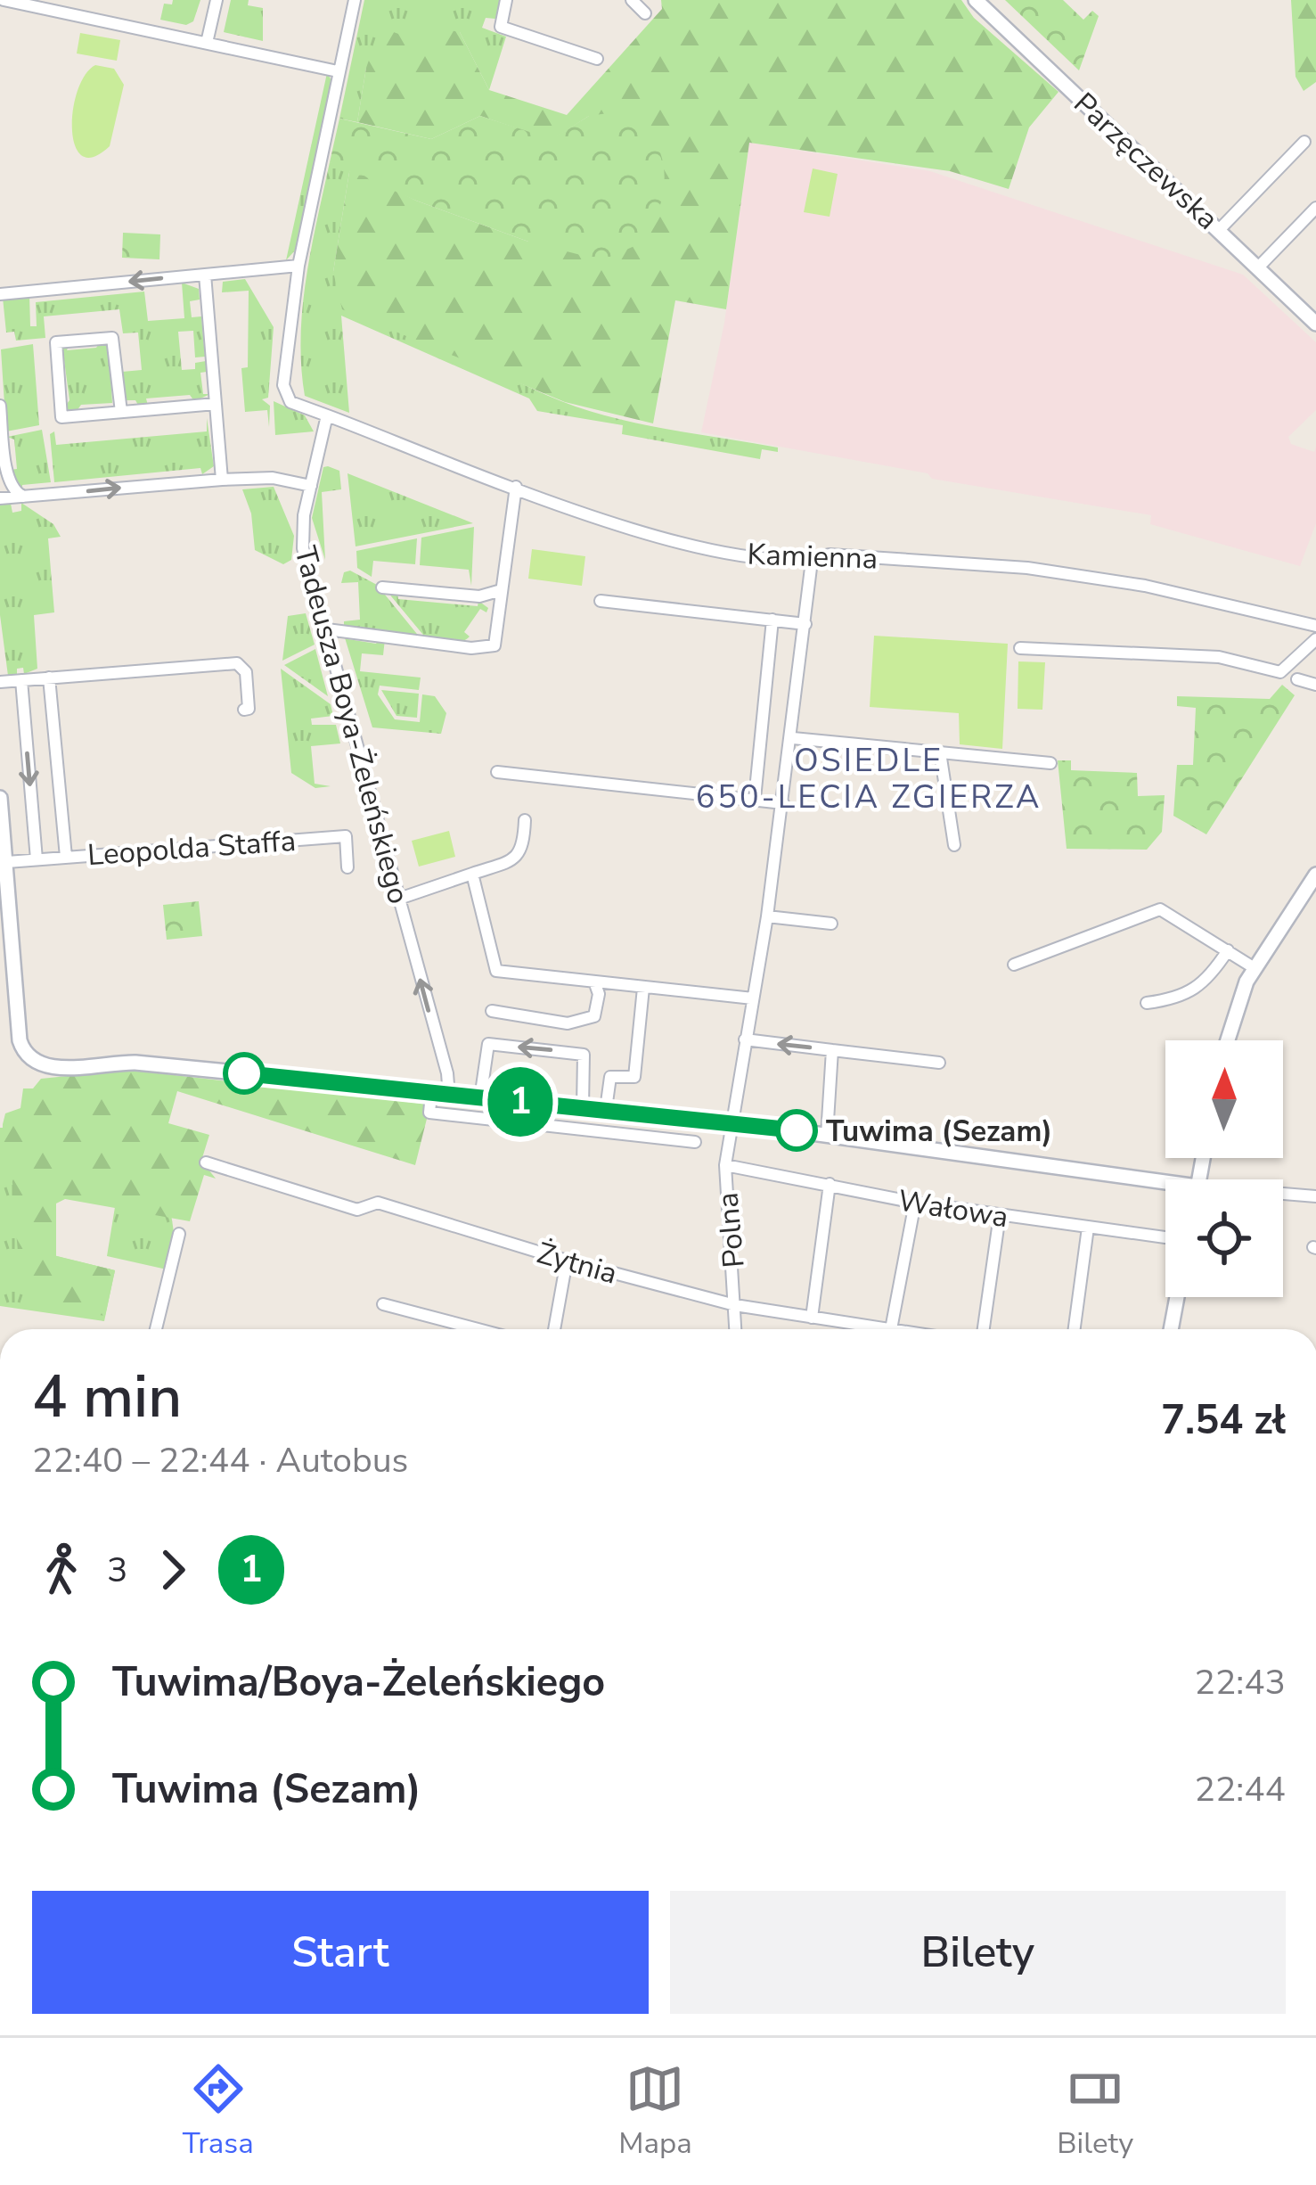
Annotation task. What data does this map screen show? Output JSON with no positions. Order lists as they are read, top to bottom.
{
  "streets": {
    "street": [
      "Parzęczewska",
      "Kamienna",
      "Tadeusza Boya-Żeleńskiego",
      "Leopolda Staffa",
      "Wałowa",
      "Polna",
      "Żytnia"
    ]
  },
  "crossings": [
    ["Kamienna", "Tadeusza Boya-Żeleńskiego"],
    ["Kamienna", "Polna"],
    ["Wałowa", "Polna"],
    ["Polna", "Żytnia"]
  ],
  "districts": ["OSIEDLE 650-LECIA ZGIERZA"],
  "places": ["Tuwima (Sezam)"],
  "lines": ["bus line 1"],
  "north": "top",
  "page": {
    "on_map": "1",
    "heading": ["4 min", "22:40 – 22:44 · Autobus", "7.54 zł"],
    "legs": ["3", "1"],
    "list": [
      {
        "name": "Tuwima/Boya-Żeleńskiego",
        "value": "22:43"
      },
      {
        "name": "Tuwima (Sezam)",
        "value": "22:44"
      }
    ],
    "buttons": ["Start", "Bilety"],
    "tabs": ["Trasa", "Mapa", "Bilety"]
  }
}
